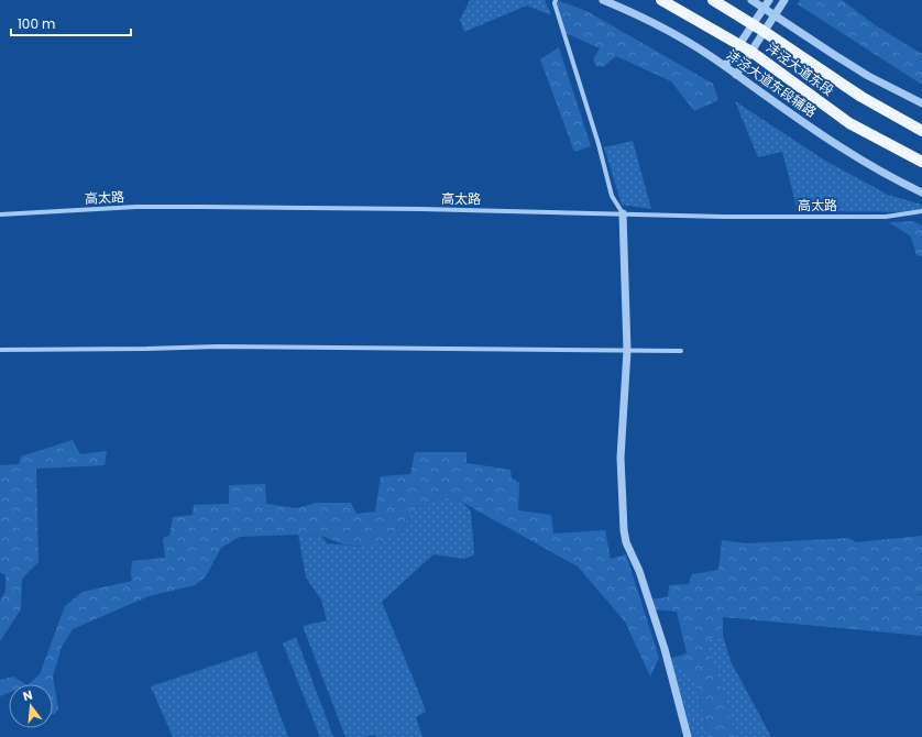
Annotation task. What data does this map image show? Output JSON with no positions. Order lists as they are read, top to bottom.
{
  "streets": {
    "main road": ["沣泾大道东段"],
    "street": ["沣泾大道东段辅路", "高太路"]
  },
  "scale_bar": "100 m",
  "north": "top"
}
